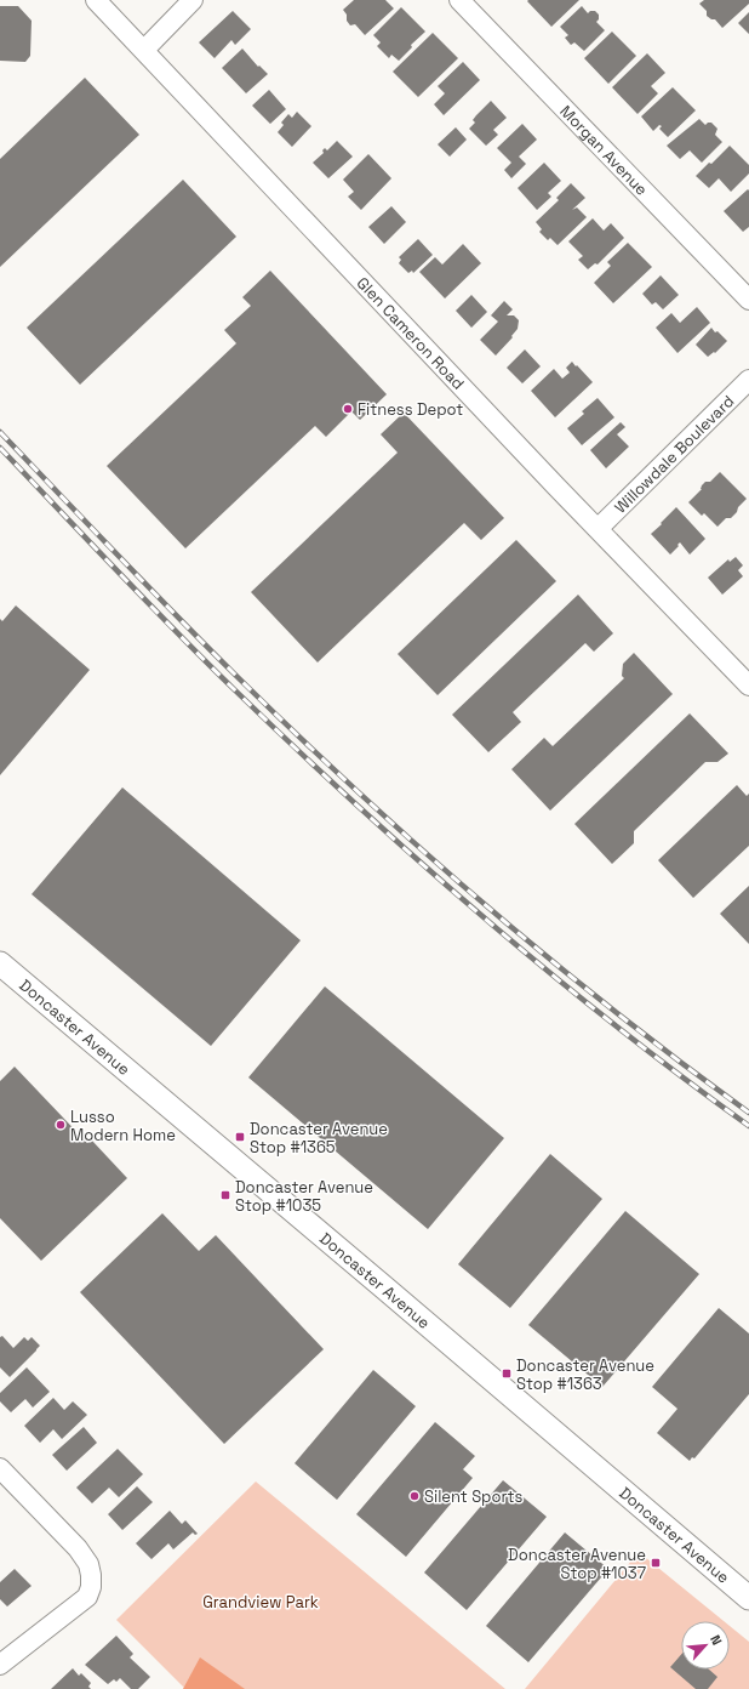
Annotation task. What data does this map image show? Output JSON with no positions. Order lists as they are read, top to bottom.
{
  "streets": {
    "street": [
      "Morgan Avenue",
      "Glen Cameron Road",
      "Willowdale Boulevard",
      "Doncaster Avenue"
    ]
  },
  "crossings": [
    ["Glen Cameron Road", "Willowdale Boulevard"]
  ],
  "parks": ["Grandview Park"],
  "places": {
    "other": ["Fitness Depot", "Lusso Modern Home", "Silent Sports"],
    "transit": [
      "Doncaster Avenue Stop #1365",
      "Doncaster Avenue Stop #1035",
      "Doncaster Avenue Stop #1363",
      "Doncaster Avenue Stop #1037"
    ]
  },
  "north": "top right"
}
